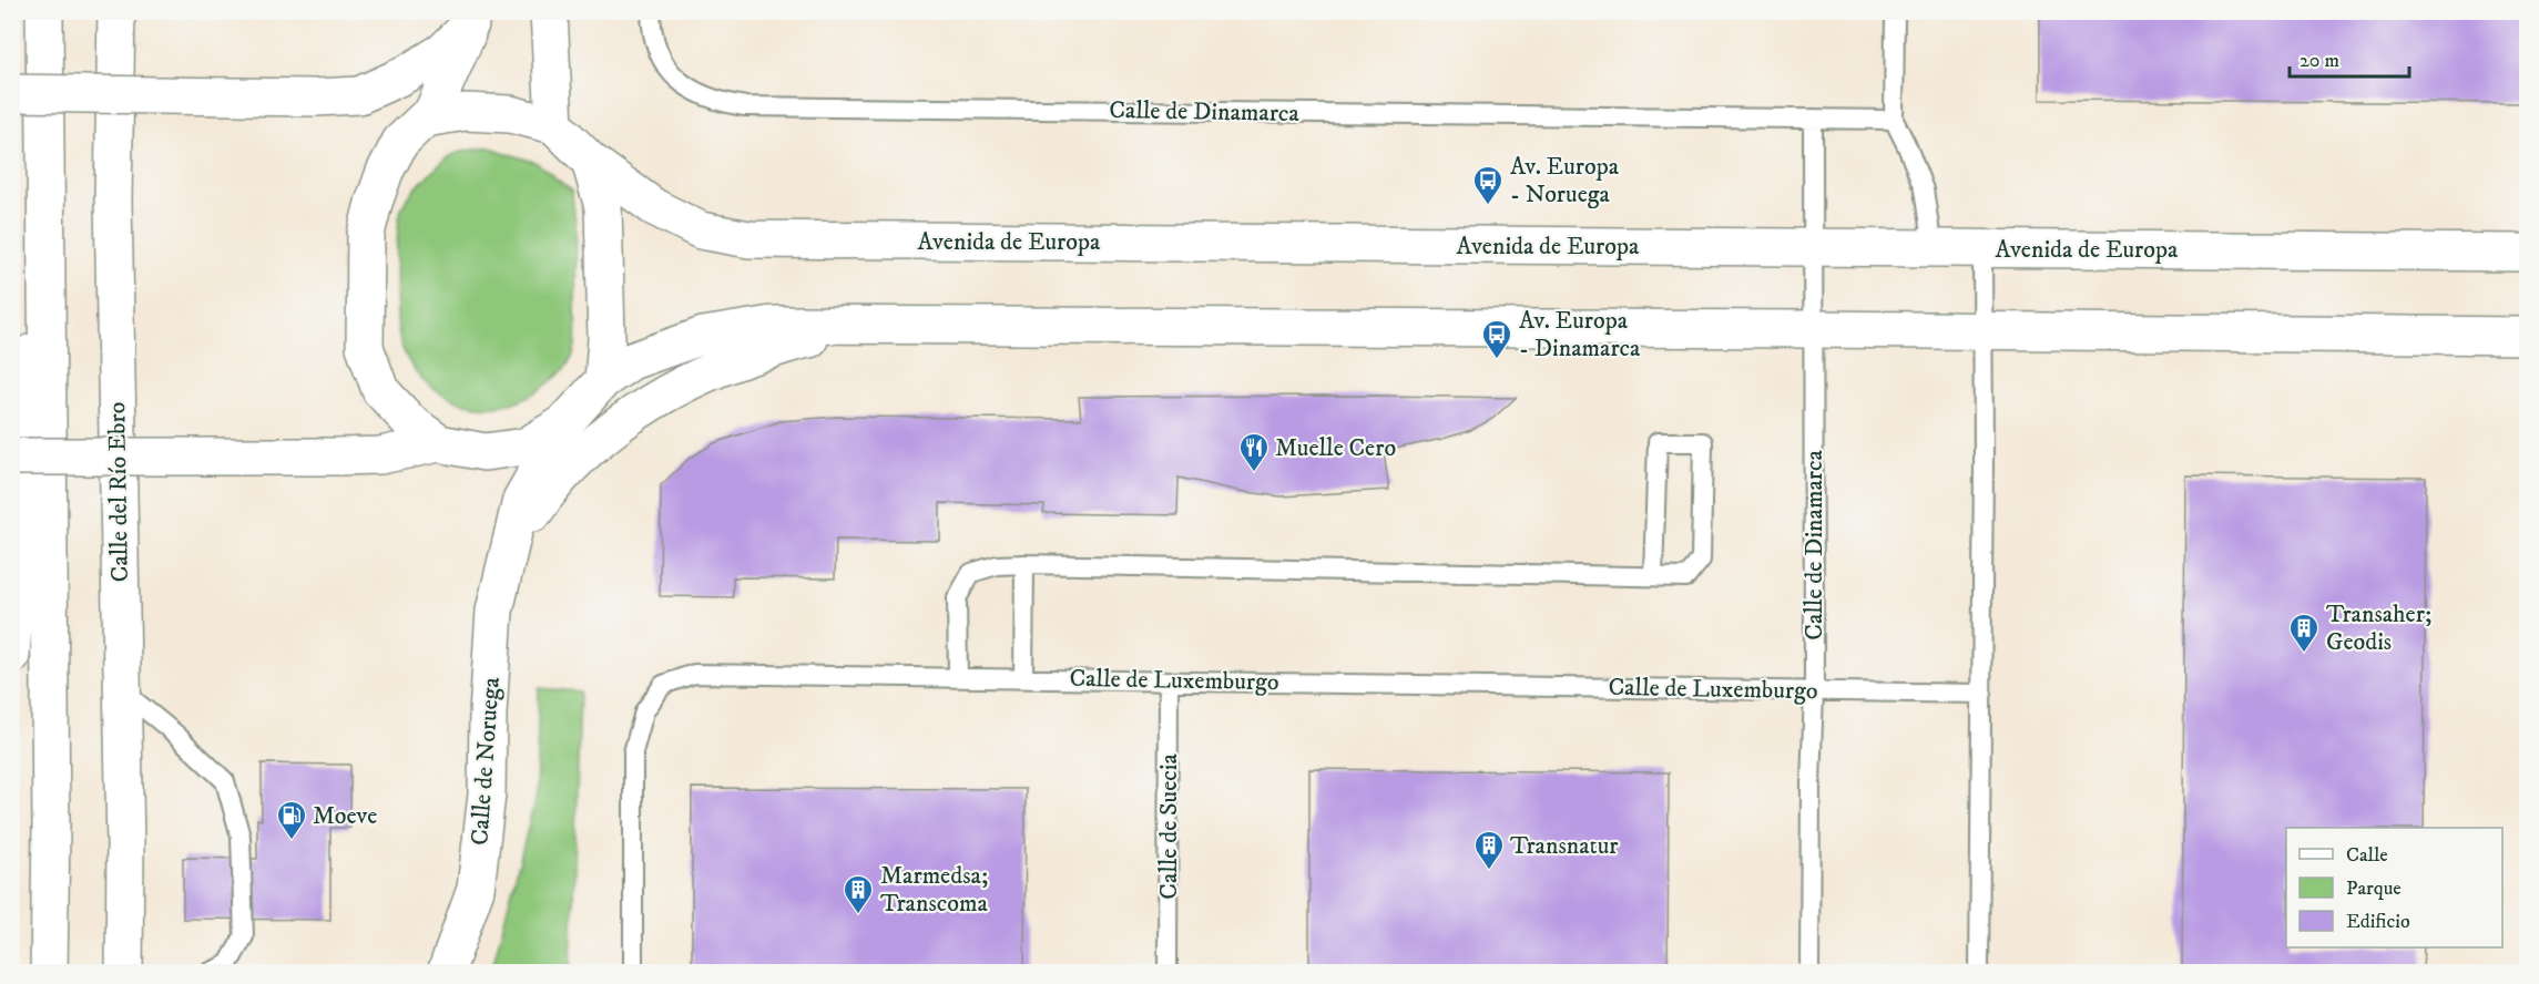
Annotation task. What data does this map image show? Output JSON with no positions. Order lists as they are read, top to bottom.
{
  "streets": {
    "street": ["Avenida de Europa", "Calle del Río Ebro", "Calle de Noruega"],
    "lane": ["Calle de Dinamarca", "Calle de Luxemburgo", "Calle de Suecia"]
  },
  "crossings": [
    ["Calle de Dinamarca", "Avenida de Europa"],
    ["Calle de Dinamarca", "Calle de Luxemburgo"],
    ["Calle de Luxemburgo", "Calle de Suecia"]
  ],
  "places": {
    "bus stop": ["Av. Europa - Noruega", "Av. Europa - Dinamarca"],
    "restaurant": ["Muelle Cero"],
    "building": ["Transaher; Geodis", "Transnatur", "Marmedsa; Transcoma"],
    "fuel station": ["Moeve"]
  },
  "legend": ["Calle", "Parque", "Edificio"],
  "scale_bar": "20 m"
}
